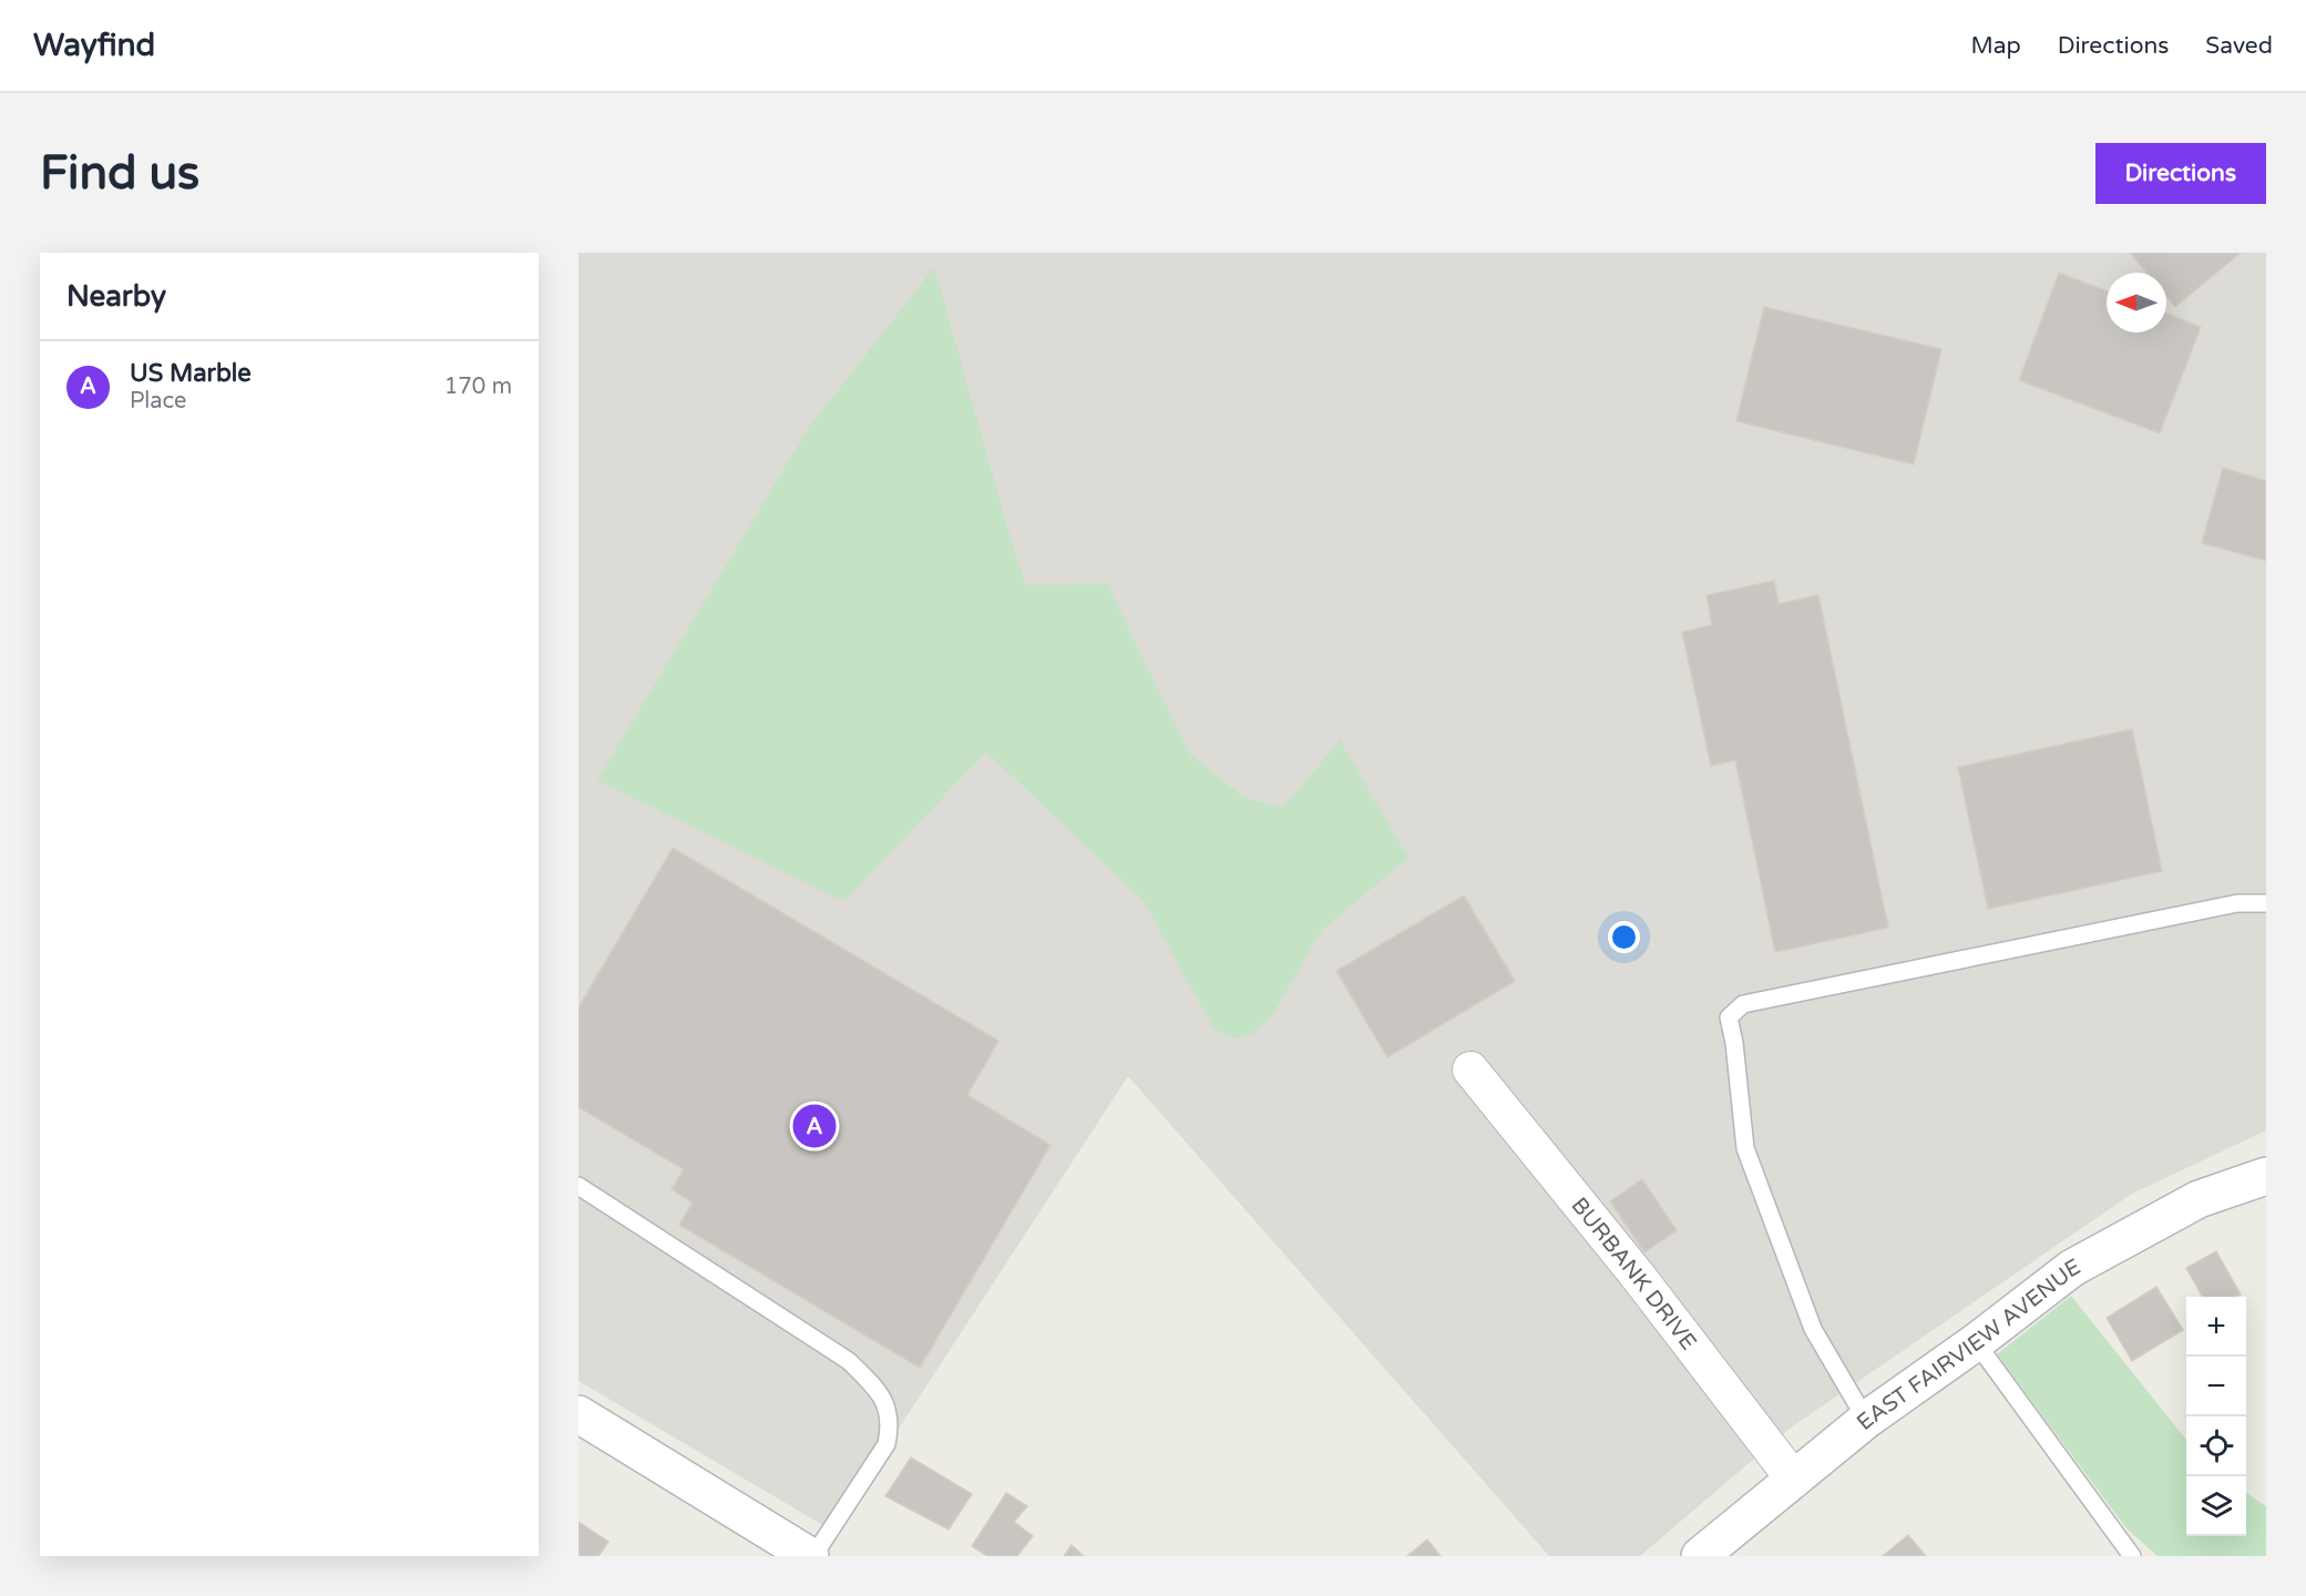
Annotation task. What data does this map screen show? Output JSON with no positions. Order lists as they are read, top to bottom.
{
  "streets": {
    "street": ["BURBANK DRIVE", "EAST FAIRVIEW AVENUE"]
  },
  "crossings": [
    ["BURBANK DRIVE", "EAST FAIRVIEW AVENUE"]
  ],
  "north": "left",
  "page": {
    "header": "Wayfind",
    "nav": ["Map", "Directions", "Saved"],
    "buttons": "Directions",
    "title": "Find us",
    "heading": "Nearby",
    "list": [
      {
        "mark": "A",
        "name": "US Marble",
        "note": "Place",
        "value": "170 m"
      }
    ],
    "pins": "A",
    "map_buttons": ["+", "−"]
  }
}
